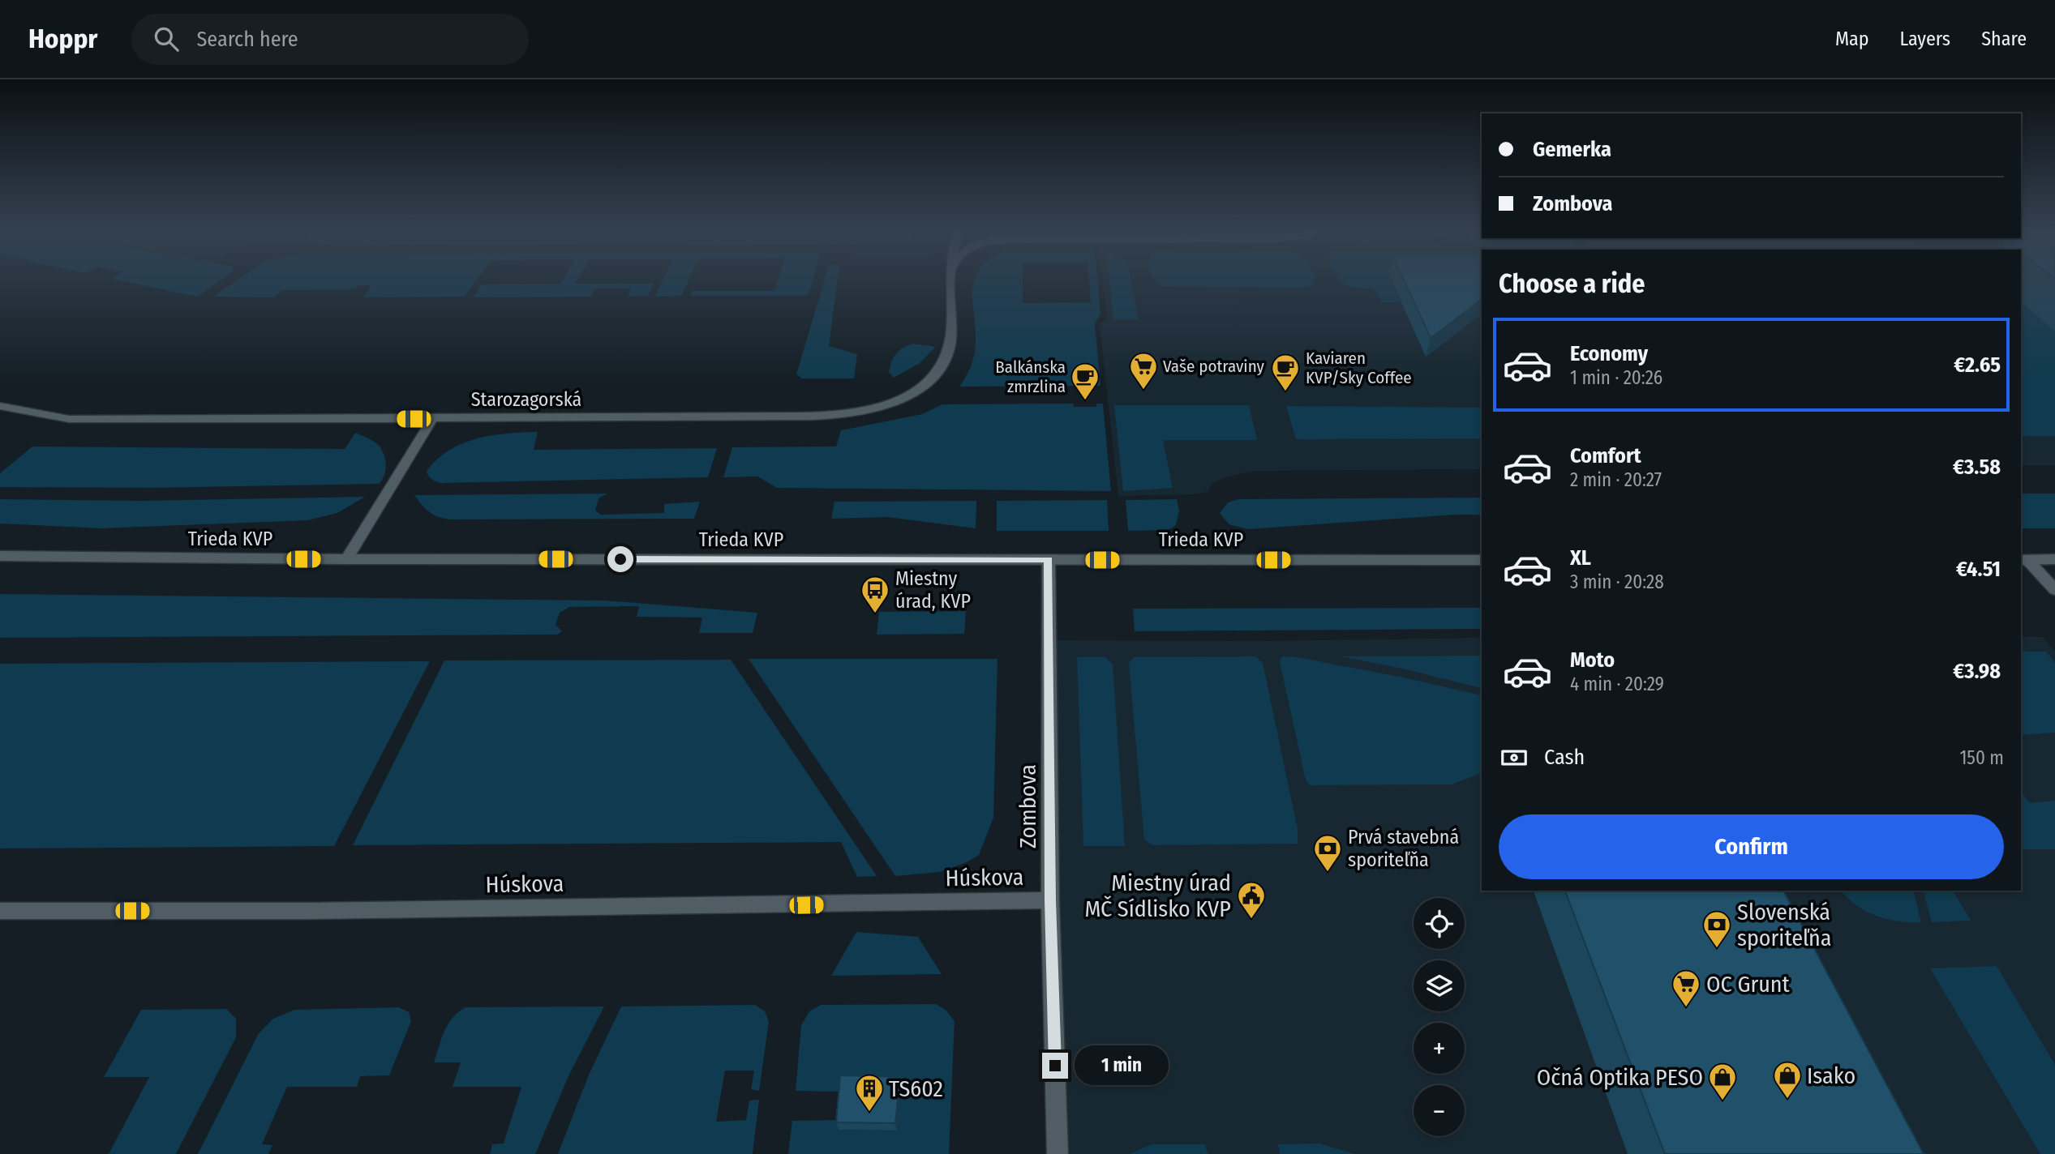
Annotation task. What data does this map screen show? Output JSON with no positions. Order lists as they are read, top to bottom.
{
  "streets": {
    "street": [
      "Starozagorská",
      "Trieda KVP",
      "Zombova",
      "Húskova"
    ]
  },
  "crossings": [
    ["Trieda KVP", "Zombova"],
    ["Zombova", "Húskova"]
  ],
  "places": {
    "supermarket": ["Vaše potraviny", "OC Grunt"],
    "cafe": ["Kaviaren KVP/Sky Coffee", "Balkánska zmrzlina"],
    "bus stop": ["Miestny úrad, KVP"],
    "bank": ["Prvá stavebná sporiteľňa", "Slovenská sporiteľňa"],
    "public building": ["Miestny úrad MČ Sídlisko KVP"],
    "shop": ["Isako", "Očná Optika PESO"],
    "building": ["TS602"]
  },
  "page": {
    "header": "Hoppr",
    "search": "Search here",
    "nav": ["Map", "Layers", "Share"],
    "banner": ["Gemerka", "Zombova"],
    "heading": "Choose a ride",
    "list": [
      {
        "name": "Economy",
        "note": "1 min · 20:26",
        "value": "€2.65"
      },
      {
        "name": "Comfort",
        "note": "2 min · 20:27",
        "value": "€3.58"
      },
      {
        "name": "XL",
        "note": "3 min · 20:28",
        "value": "€4.51"
      },
      {
        "name": "Moto",
        "note": "4 min · 20:29",
        "value": "€3.98"
      }
    ],
    "pay": ["Cash", "150 m"],
    "buttons": "Confirm",
    "map_buttons": ["+", "−"],
    "bubble": "1 min"
  }
}
